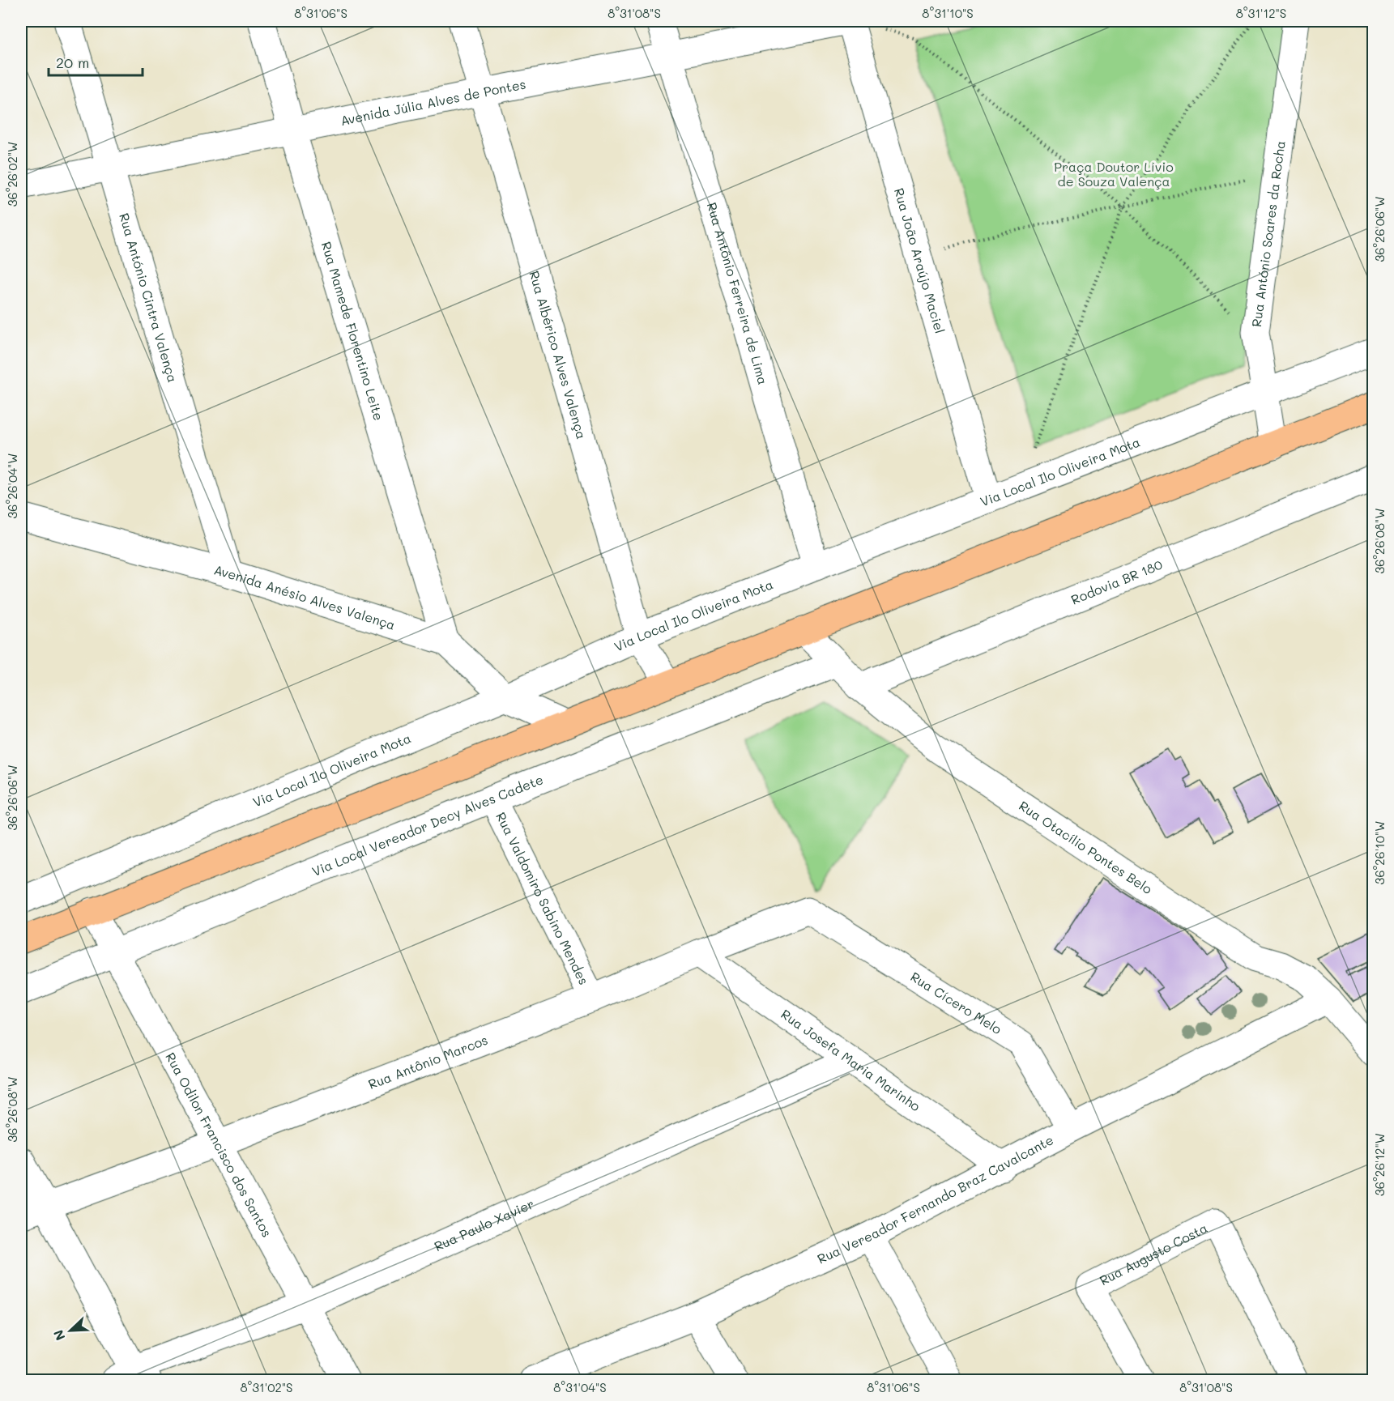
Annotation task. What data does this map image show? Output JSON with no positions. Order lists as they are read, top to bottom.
{
  "streets": {
    "street": [
      "Avenida Júlia Alves de Pontes",
      "Rua António Soares da Rocha",
      "Rua João Araújo Maciel",
      "Rua Antônio Ferreira de Lima",
      "Rua António Cintra Valença",
      "Rua Mamede Florentino Leite",
      "Rua Albérico Alves Valença",
      "Via Local Ilo Oliveira Mota",
      "Rodovia BR 180",
      "Avenida Anésio Alves Valença",
      "Via Local Vereador Decy Alves Cadete",
      "Rua Otacílio Pontes Belo",
      "Rua Valdomiro Sabino Mendes",
      "Rua Cícero Melo",
      "Rua Josefa Maria Marinho",
      "Rua Antônio Marcos",
      "Rua Odilon Francisco dos Santos",
      "Rua Vereador Fernando Braz Cavalcante",
      "Rua Paulo Xavier",
      "Rua Augusto Costa"
    ]
  },
  "crossings": [
    ["Avenida Júlia Alves de Pontes", "Rua João Araújo Maciel"],
    ["Avenida Júlia Alves de Pontes", "Rua Antônio Ferreira de Lima"],
    ["Avenida Júlia Alves de Pontes", "Rua António Cintra Valença"],
    ["Avenida Júlia Alves de Pontes", "Rua Mamede Florentino Leite"],
    ["Avenida Júlia Alves de Pontes", "Rua Albérico Alves Valença"],
    ["Rua António Soares da Rocha", "Via Local Ilo Oliveira Mota"],
    ["Rua João Araújo Maciel", "Via Local Ilo Oliveira Mota"],
    ["Rua Antônio Ferreira de Lima", "Via Local Ilo Oliveira Mota"],
    ["Rua António Cintra Valença", "Avenida Anésio Alves Valença"],
    ["Rua Mamede Florentino Leite", "Avenida Anésio Alves Valença"],
    ["Rua Albérico Alves Valença", "Via Local Ilo Oliveira Mota"],
    ["Via Local Ilo Oliveira Mota", "Avenida Anésio Alves Valença"],
    ["Rodovia BR 180", "Rua Otacílio Pontes Belo"],
    ["Via Local Vereador Decy Alves Cadete", "Rua Otacílio Pontes Belo"],
    ["Via Local Vereador Decy Alves Cadete", "Rua Valdomiro Sabino Mendes"],
    ["Via Local Vereador Decy Alves Cadete", "Rua Odilon Francisco dos Santos"],
    ["Rua Otacílio Pontes Belo", "Rua Vereador Fernando Braz Cavalcante"],
    ["Rua Valdomiro Sabino Mendes", "Rua Antônio Marcos"],
    ["Rua Cícero Melo", "Rua Antônio Marcos"],
    ["Rua Cícero Melo", "Rua Vereador Fernando Braz Cavalcante"],
    ["Rua Josefa Maria Marinho", "Rua Antônio Marcos"],
    ["Rua Josefa Maria Marinho", "Rua Vereador Fernando Braz Cavalcante"],
    ["Rua Josefa Maria Marinho", "Rua Paulo Xavier"],
    ["Rua Antônio Marcos", "Rua Odilon Francisco dos Santos"],
    ["Rua Odilon Francisco dos Santos", "Rua Paulo Xavier"]
  ],
  "parks": ["Praça Doutor Lívio de Souza Valença"],
  "scale_bar": "20 m",
  "north": "bottom left",
  "coordinates": [
    "8°31'06\"S",
    "8°31'08\"S",
    "8°31'10\"S",
    "8°31'12\"S",
    "36°26'02\"W",
    "36°26'06\"W",
    "36°26'04\"W",
    "36°26'08\"W",
    "36°26'10\"W",
    "36°26'12\"W",
    "8°31'02\"S",
    "8°31'04\"S"
  ]
}
